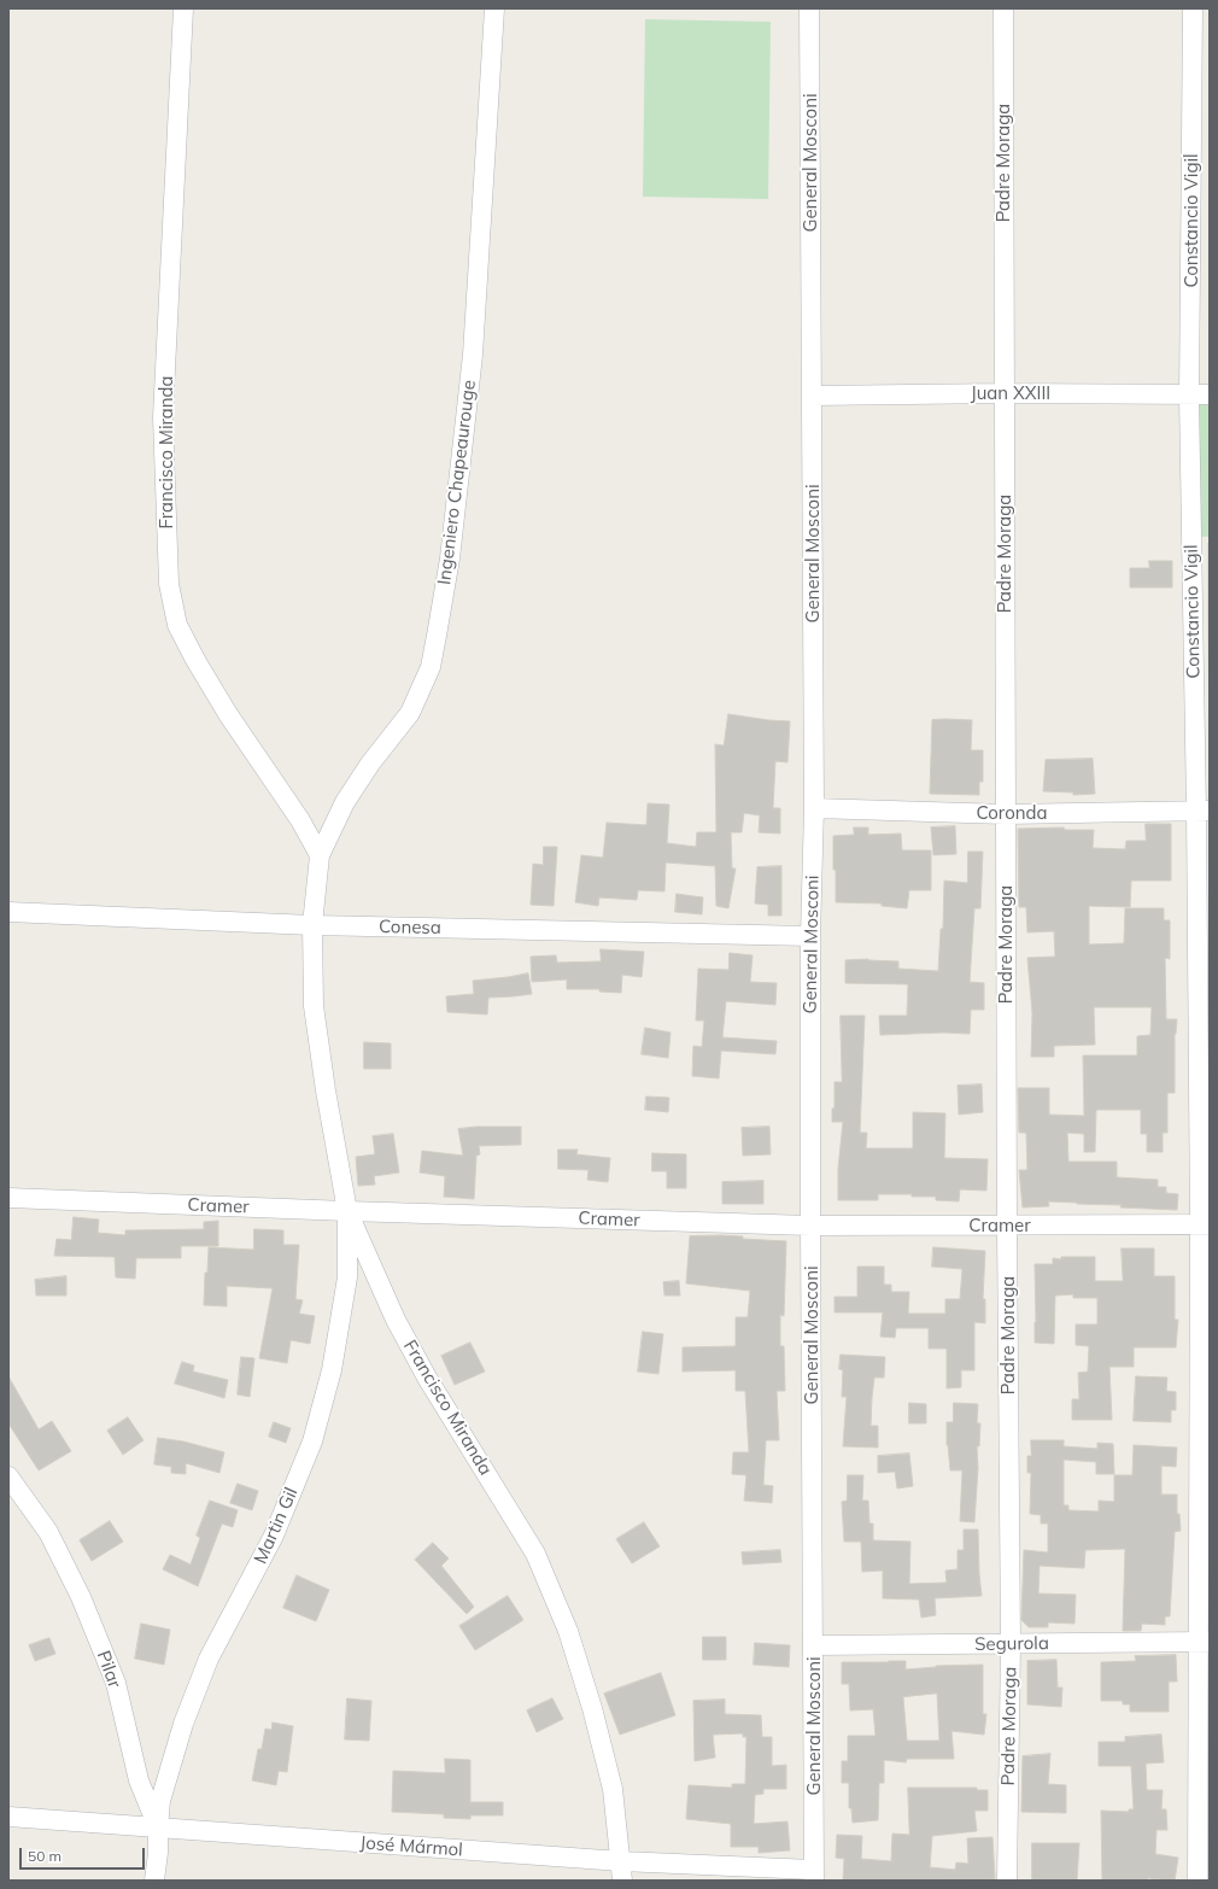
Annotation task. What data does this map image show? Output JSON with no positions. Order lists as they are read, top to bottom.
{
  "streets": {
    "street": [
      "General Mosconi",
      "Padre Moraga",
      "Constancio Vigil",
      "Juan XXIII",
      "Francisco Miranda",
      "Ingeniero Chapeaurouge",
      "Coronda",
      "Conesa",
      "Cramer",
      "Martin Gil",
      "Segurola",
      "Pilar",
      "José Mármol"
    ]
  },
  "crossings": [
    ["General Mosconi", "Juan XXIII"],
    ["General Mosconi", "Coronda"],
    ["General Mosconi", "Conesa"],
    ["General Mosconi", "Cramer"],
    ["General Mosconi", "Segurola"],
    ["General Mosconi", "José Mármol"],
    ["Padre Moraga", "Juan XXIII"],
    ["Padre Moraga", "Coronda"],
    ["Padre Moraga", "Cramer"],
    ["Padre Moraga", "Segurola"],
    ["Constancio Vigil", "Juan XXIII"],
    ["Constancio Vigil", "Coronda"],
    ["Constancio Vigil", "Cramer"],
    ["Constancio Vigil", "Segurola"],
    ["Francisco Miranda", "Ingeniero Chapeaurouge"],
    ["Francisco Miranda", "Conesa"],
    ["Francisco Miranda", "Cramer"],
    ["Francisco Miranda", "Martin Gil"],
    ["Francisco Miranda", "José Mármol"],
    ["Ingeniero Chapeaurouge", "Conesa"],
    ["Cramer", "Martin Gil"],
    ["Martin Gil", "Pilar"],
    ["Martin Gil", "José Mármol"],
    ["Pilar", "José Mármol"]
  ],
  "scale_bar": "50 m"
}
